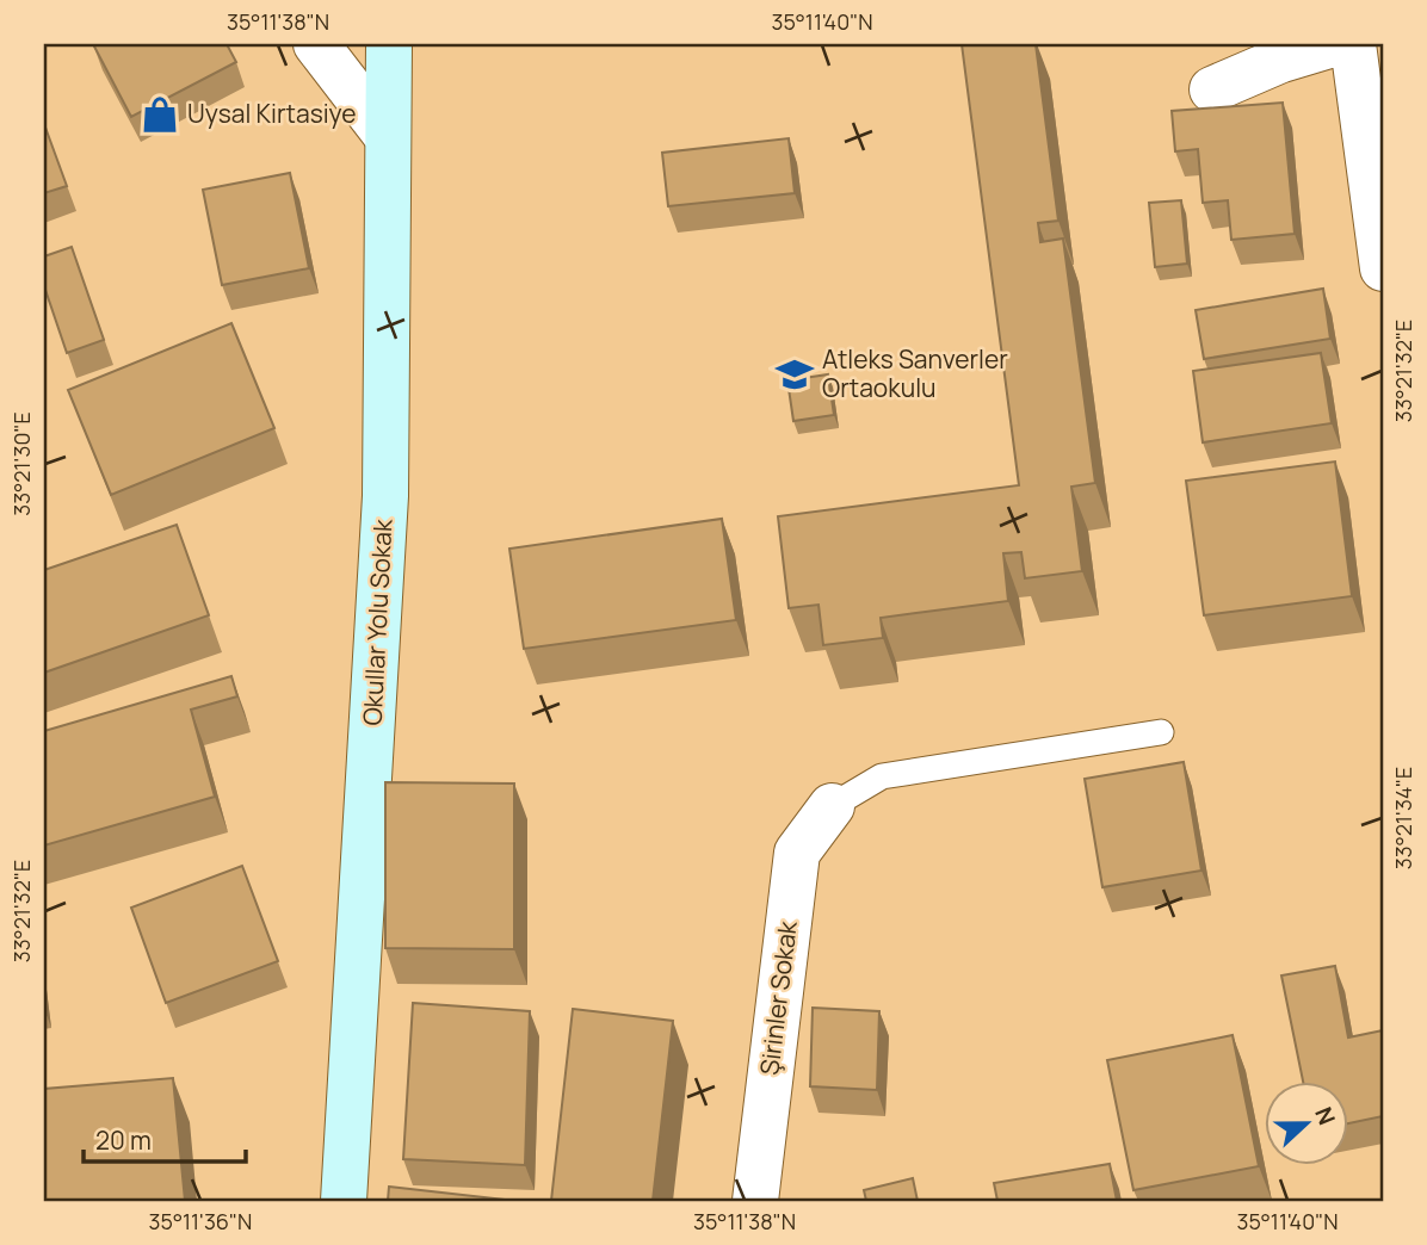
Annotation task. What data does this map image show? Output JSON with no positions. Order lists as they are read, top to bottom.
{
  "streets": {
    "street": ["Okullar Yolu Sokak", "Şirinler Sokak"]
  },
  "places": {
    "shop": ["Uysal Kirtasiye"],
    "school or university": ["Atleks Sanverler Ortaokulu"]
  },
  "scale_bar": "20 m",
  "north": "right",
  "coordinates": [
    "35°11'38\"N",
    "35°11'40\"N",
    "33°21'32\"E",
    "33°21'30\"E",
    "33°21'34\"E",
    "35°11'36\"N"
  ]
}
